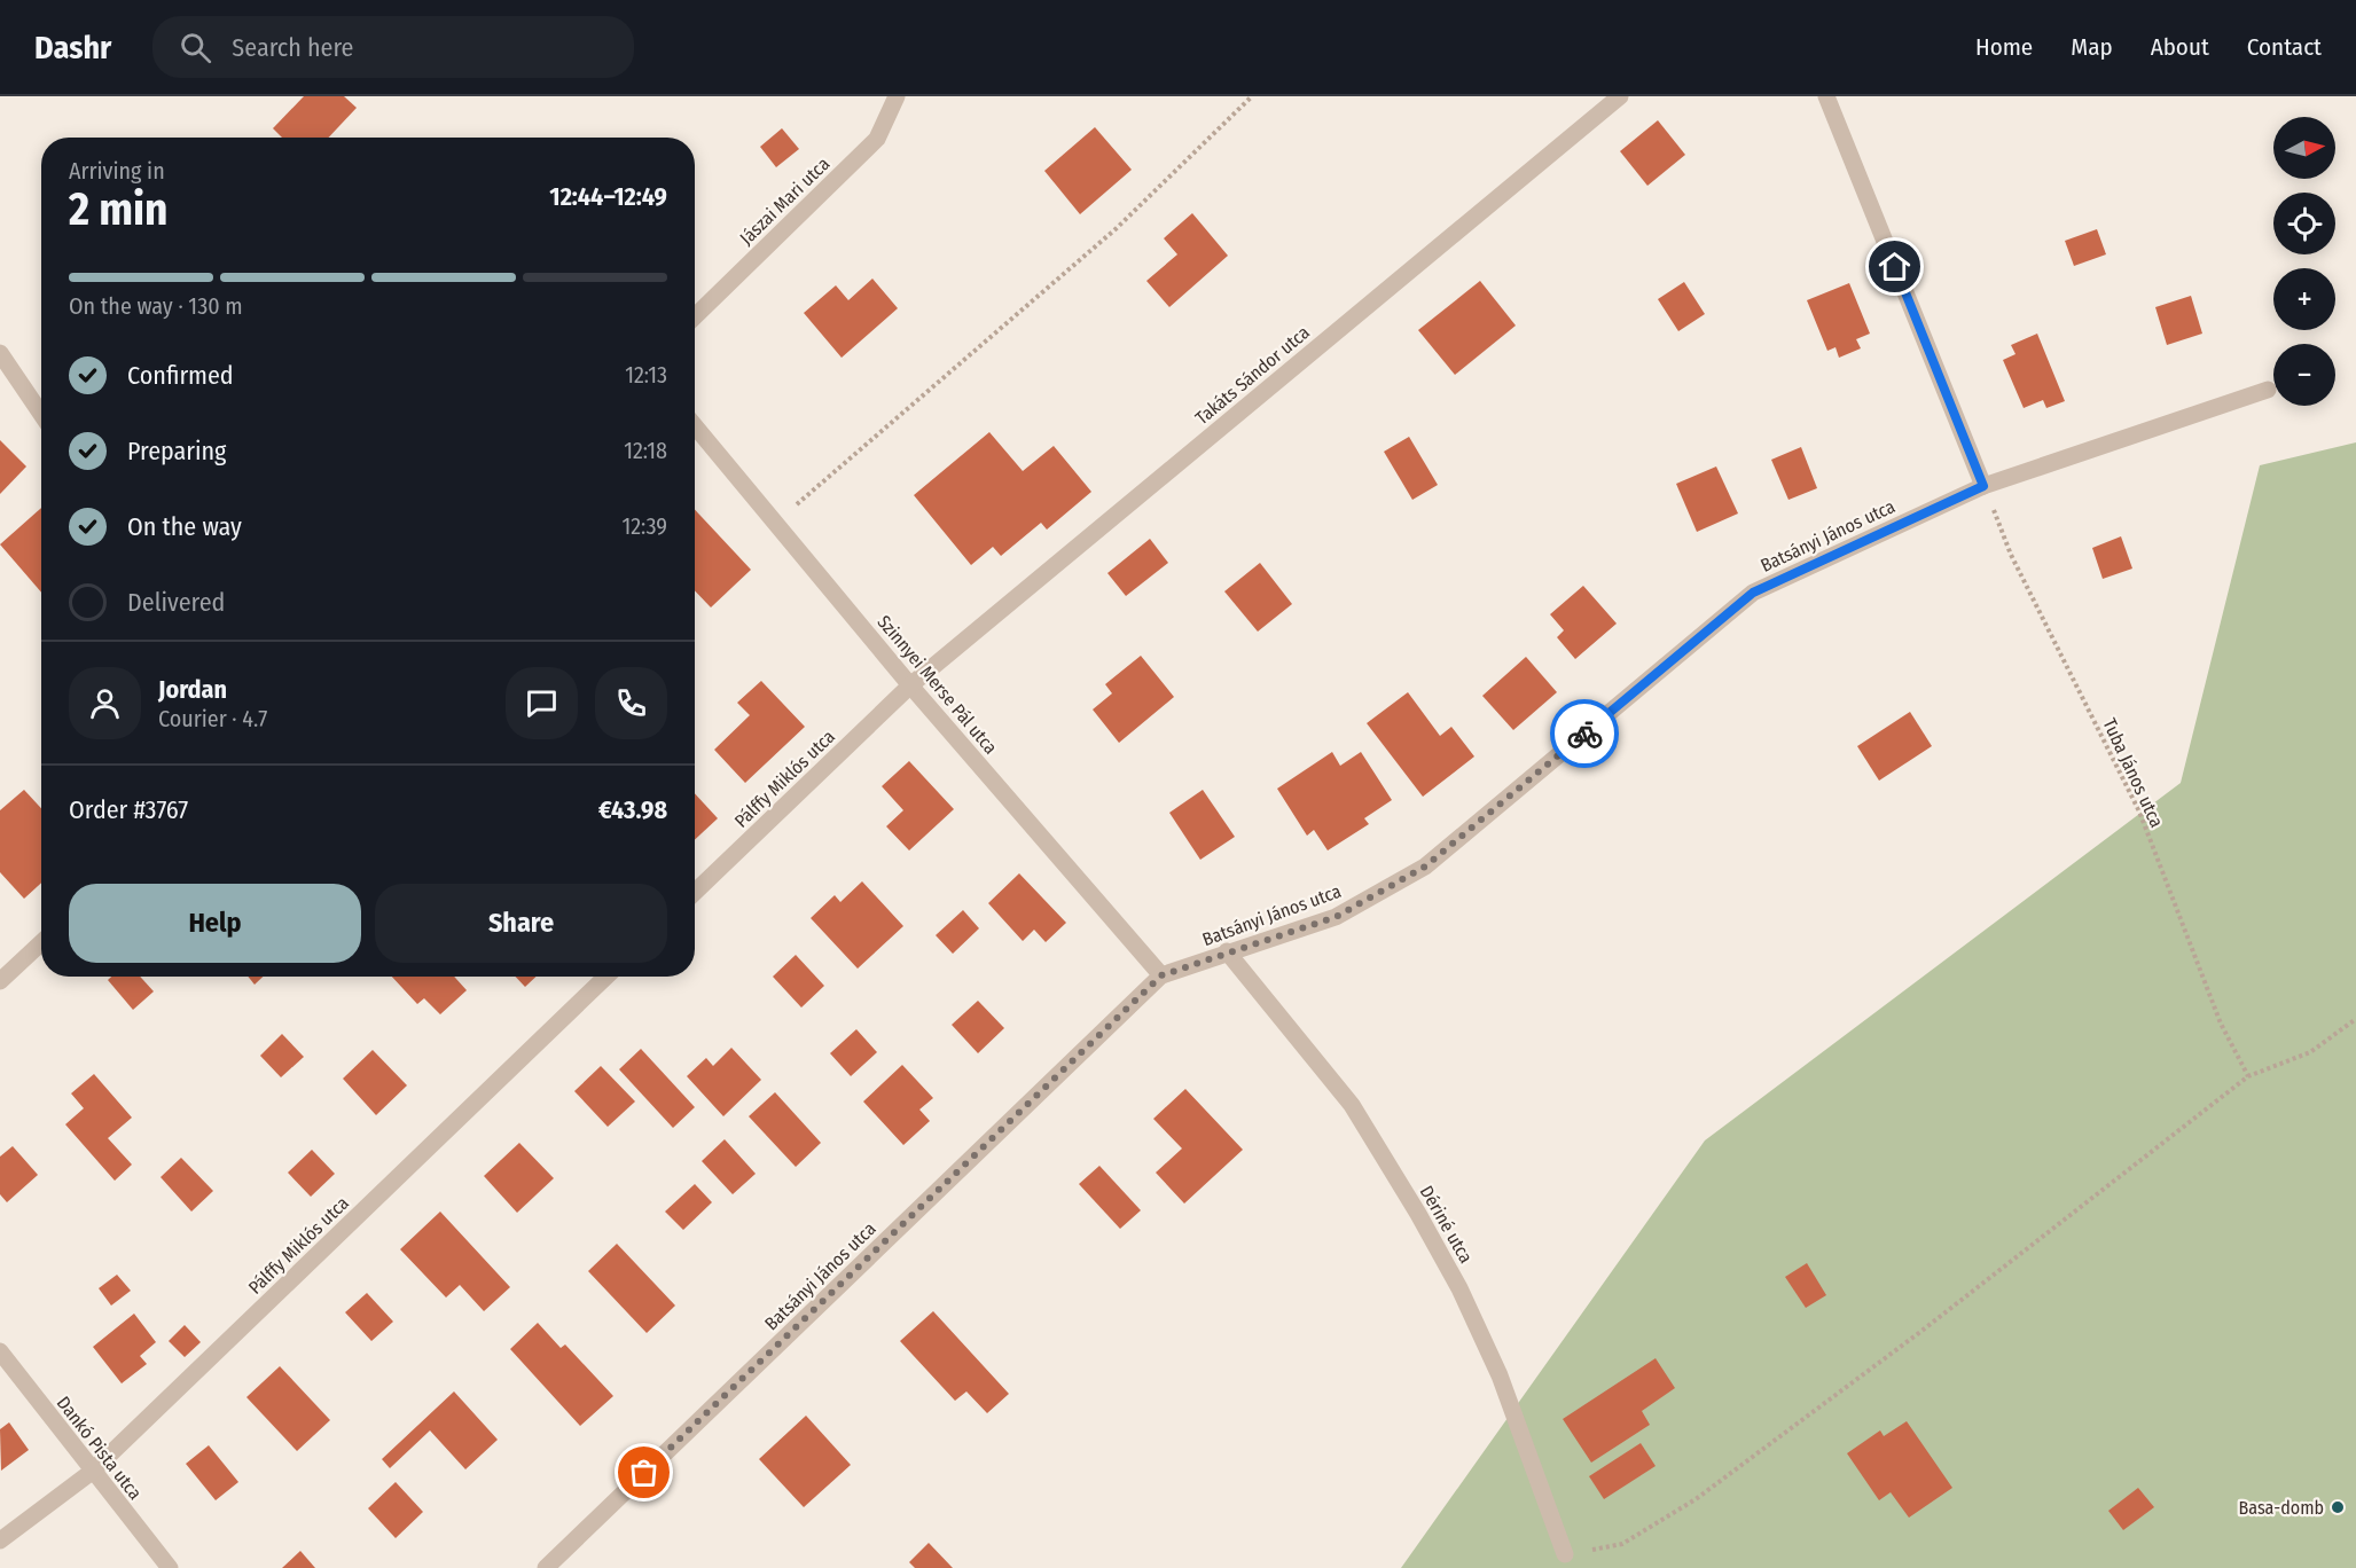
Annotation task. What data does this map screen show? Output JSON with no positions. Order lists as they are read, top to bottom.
{
  "streets": {
    "street": [
      "Jászai Mari utca",
      "Takáts Sándor utca",
      "Batsányi János utca",
      "Szinnyei Merse Pál utca",
      "Pálffy Miklós utca",
      "Dériné utca",
      "Dankó Pista utca"
    ],
    "path": ["Tuba János utca"]
  },
  "crossings": [
    ["Takáts Sándor utca", "Szinnyei Merse Pál utca"],
    ["Takáts Sándor utca", "Pálffy Miklós utca"],
    ["Batsányi János utca", "Szinnyei Merse Pál utca"],
    ["Batsányi János utca", "Tuba János utca"],
    ["Batsányi János utca", "Dériné utca"],
    ["Szinnyei Merse Pál utca", "Pálffy Miklós utca"],
    ["Pálffy Miklós utca", "Dankó Pista utca"]
  ],
  "places": ["Basa-domb"],
  "north": "right",
  "page": {
    "header": "Dashr",
    "search": "Search here",
    "nav": [
      "Home",
      "Map",
      "About",
      "Contact"
    ],
    "map_buttons": ["+", "−"],
    "heading": ["2 min", "Arriving in", "12:44–12:49"],
    "panel": [
      "Jordan",
      "Courier · 4.7",
      "Order #3767",
      "€43.98"
    ],
    "bar": "On the way · 130 m",
    "list": [
      ["Confirmed", "12:13"],
      ["Preparing", "12:18"],
      ["On the way", "12:39"],
      "Delivered"
    ],
    "buttons": ["Help", "Share"]
  }
}
